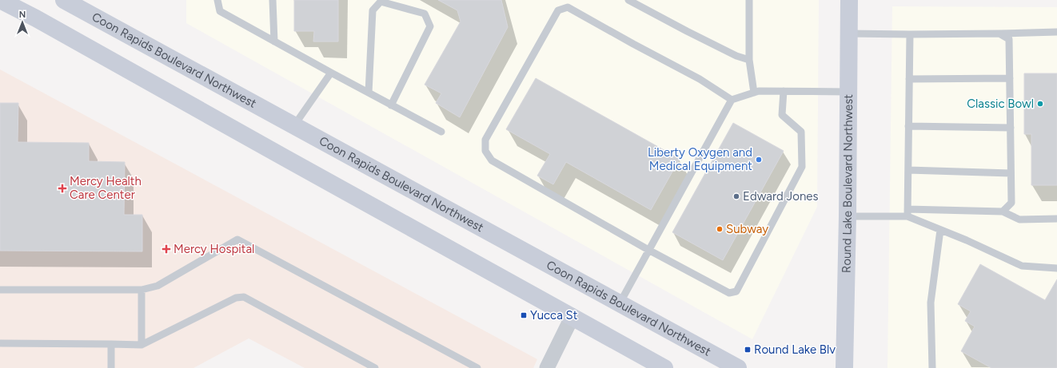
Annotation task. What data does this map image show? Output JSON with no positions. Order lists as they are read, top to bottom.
{
  "streets": {
    "main road": ["Coon Rapids Boulevard Northwest", "Round Lake Boulevard Northwest"]
  },
  "places": {
    "other": [
      "Classic Bowl",
      "Liberty Oxygen and Medical Equipment",
      "Edward Jones",
      "Subway"
    ],
    "health": ["Mercy Health Care Center", "Mercy Hospital"],
    "transit": ["Yucca St", "Round Lake Blv"]
  },
  "north": "top"
}
